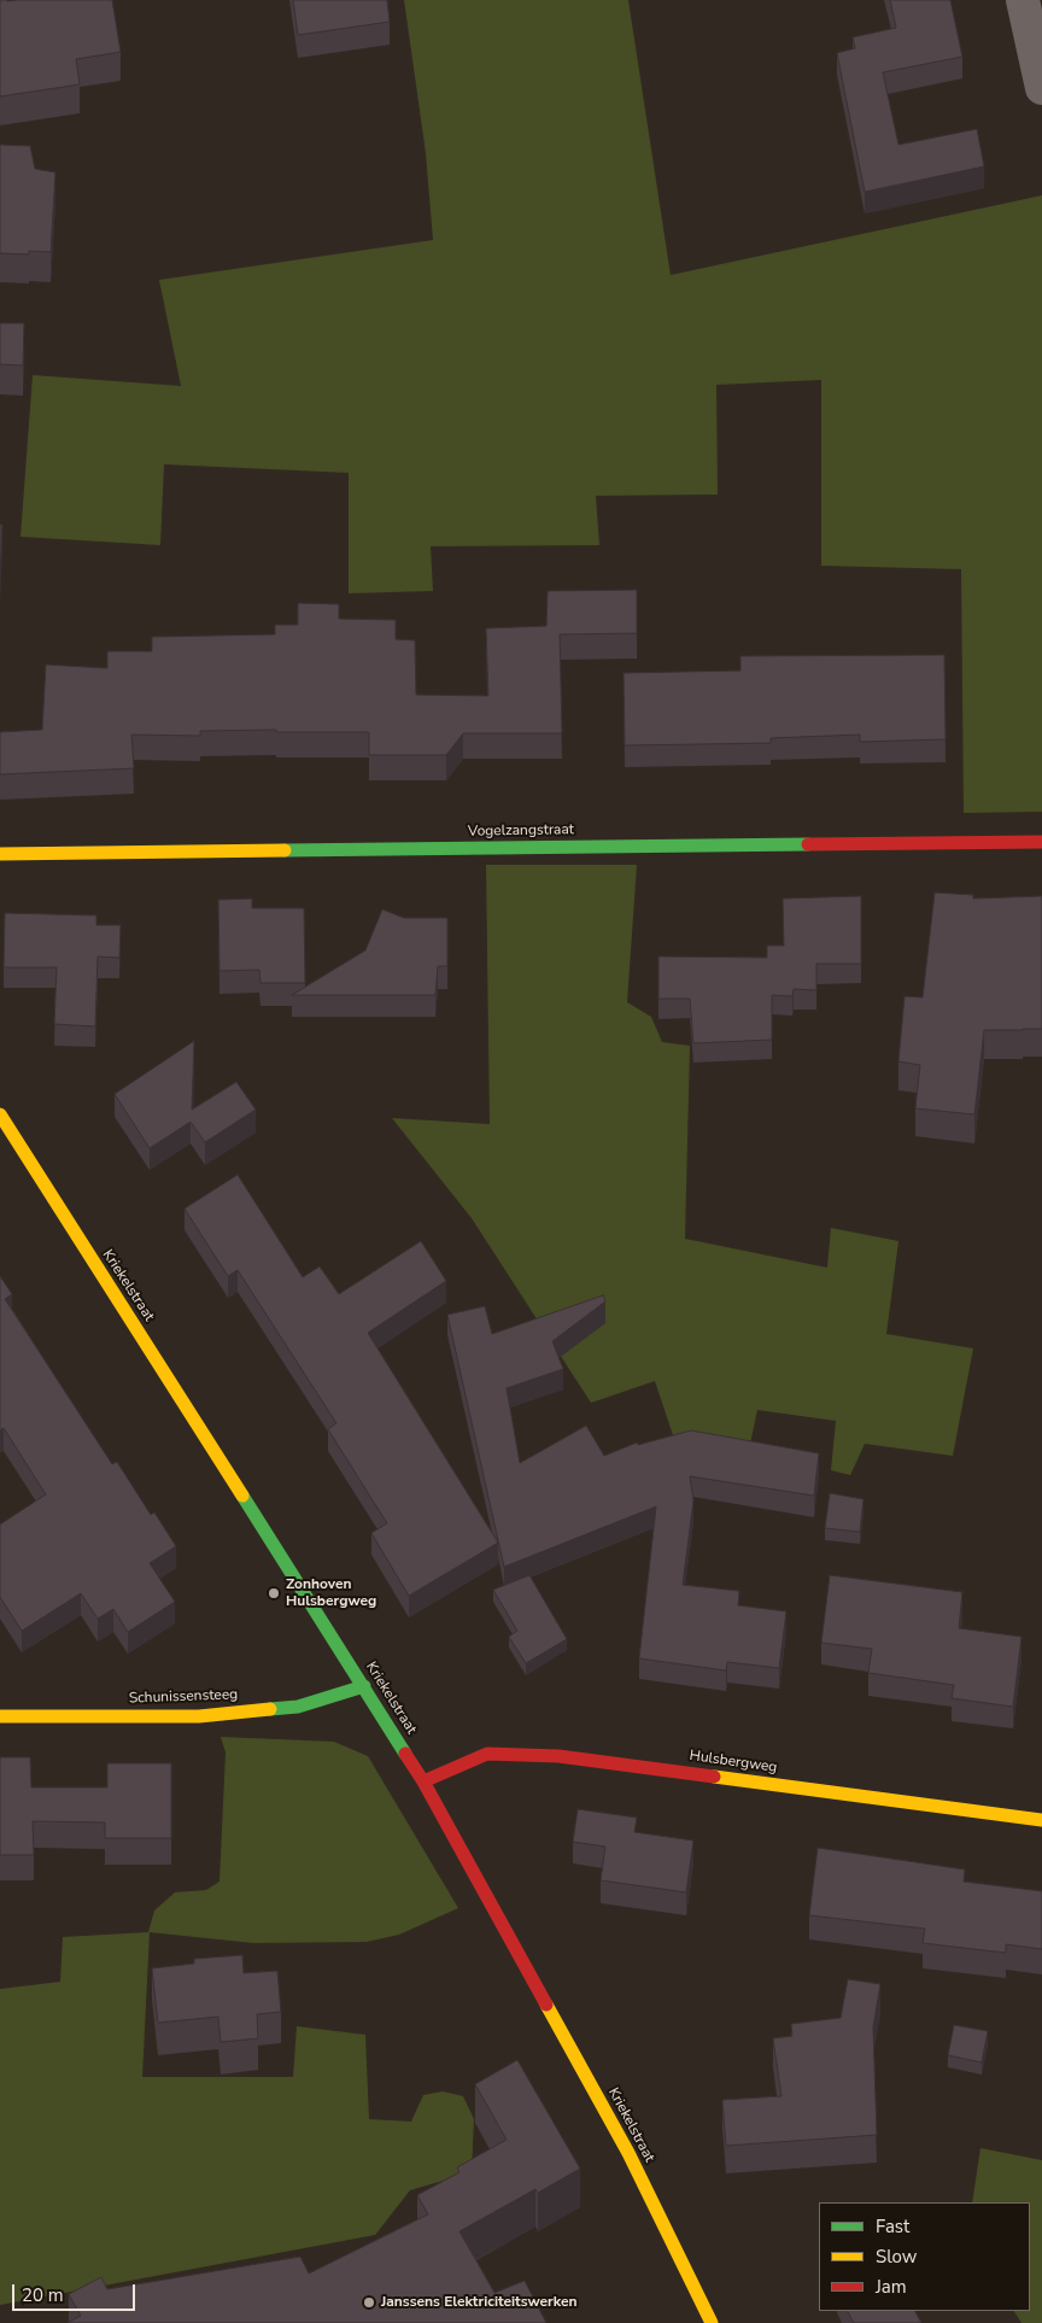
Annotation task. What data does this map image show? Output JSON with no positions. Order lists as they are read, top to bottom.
{
  "streets": {
    "street": [
      "Vogelzangstraat",
      "Kriekelstraat",
      "Schunissensteeg",
      "Hulsbergweg"
    ]
  },
  "crossings": [
    ["Kriekelstraat", "Schunissensteeg"],
    ["Kriekelstraat", "Hulsbergweg"]
  ],
  "places": ["Zonhoven Hulsbergweg", "Janssens Elektriciteitswerken"],
  "legend": ["Fast", "Slow", "Jam"],
  "scale_bar": "20 m"
}
